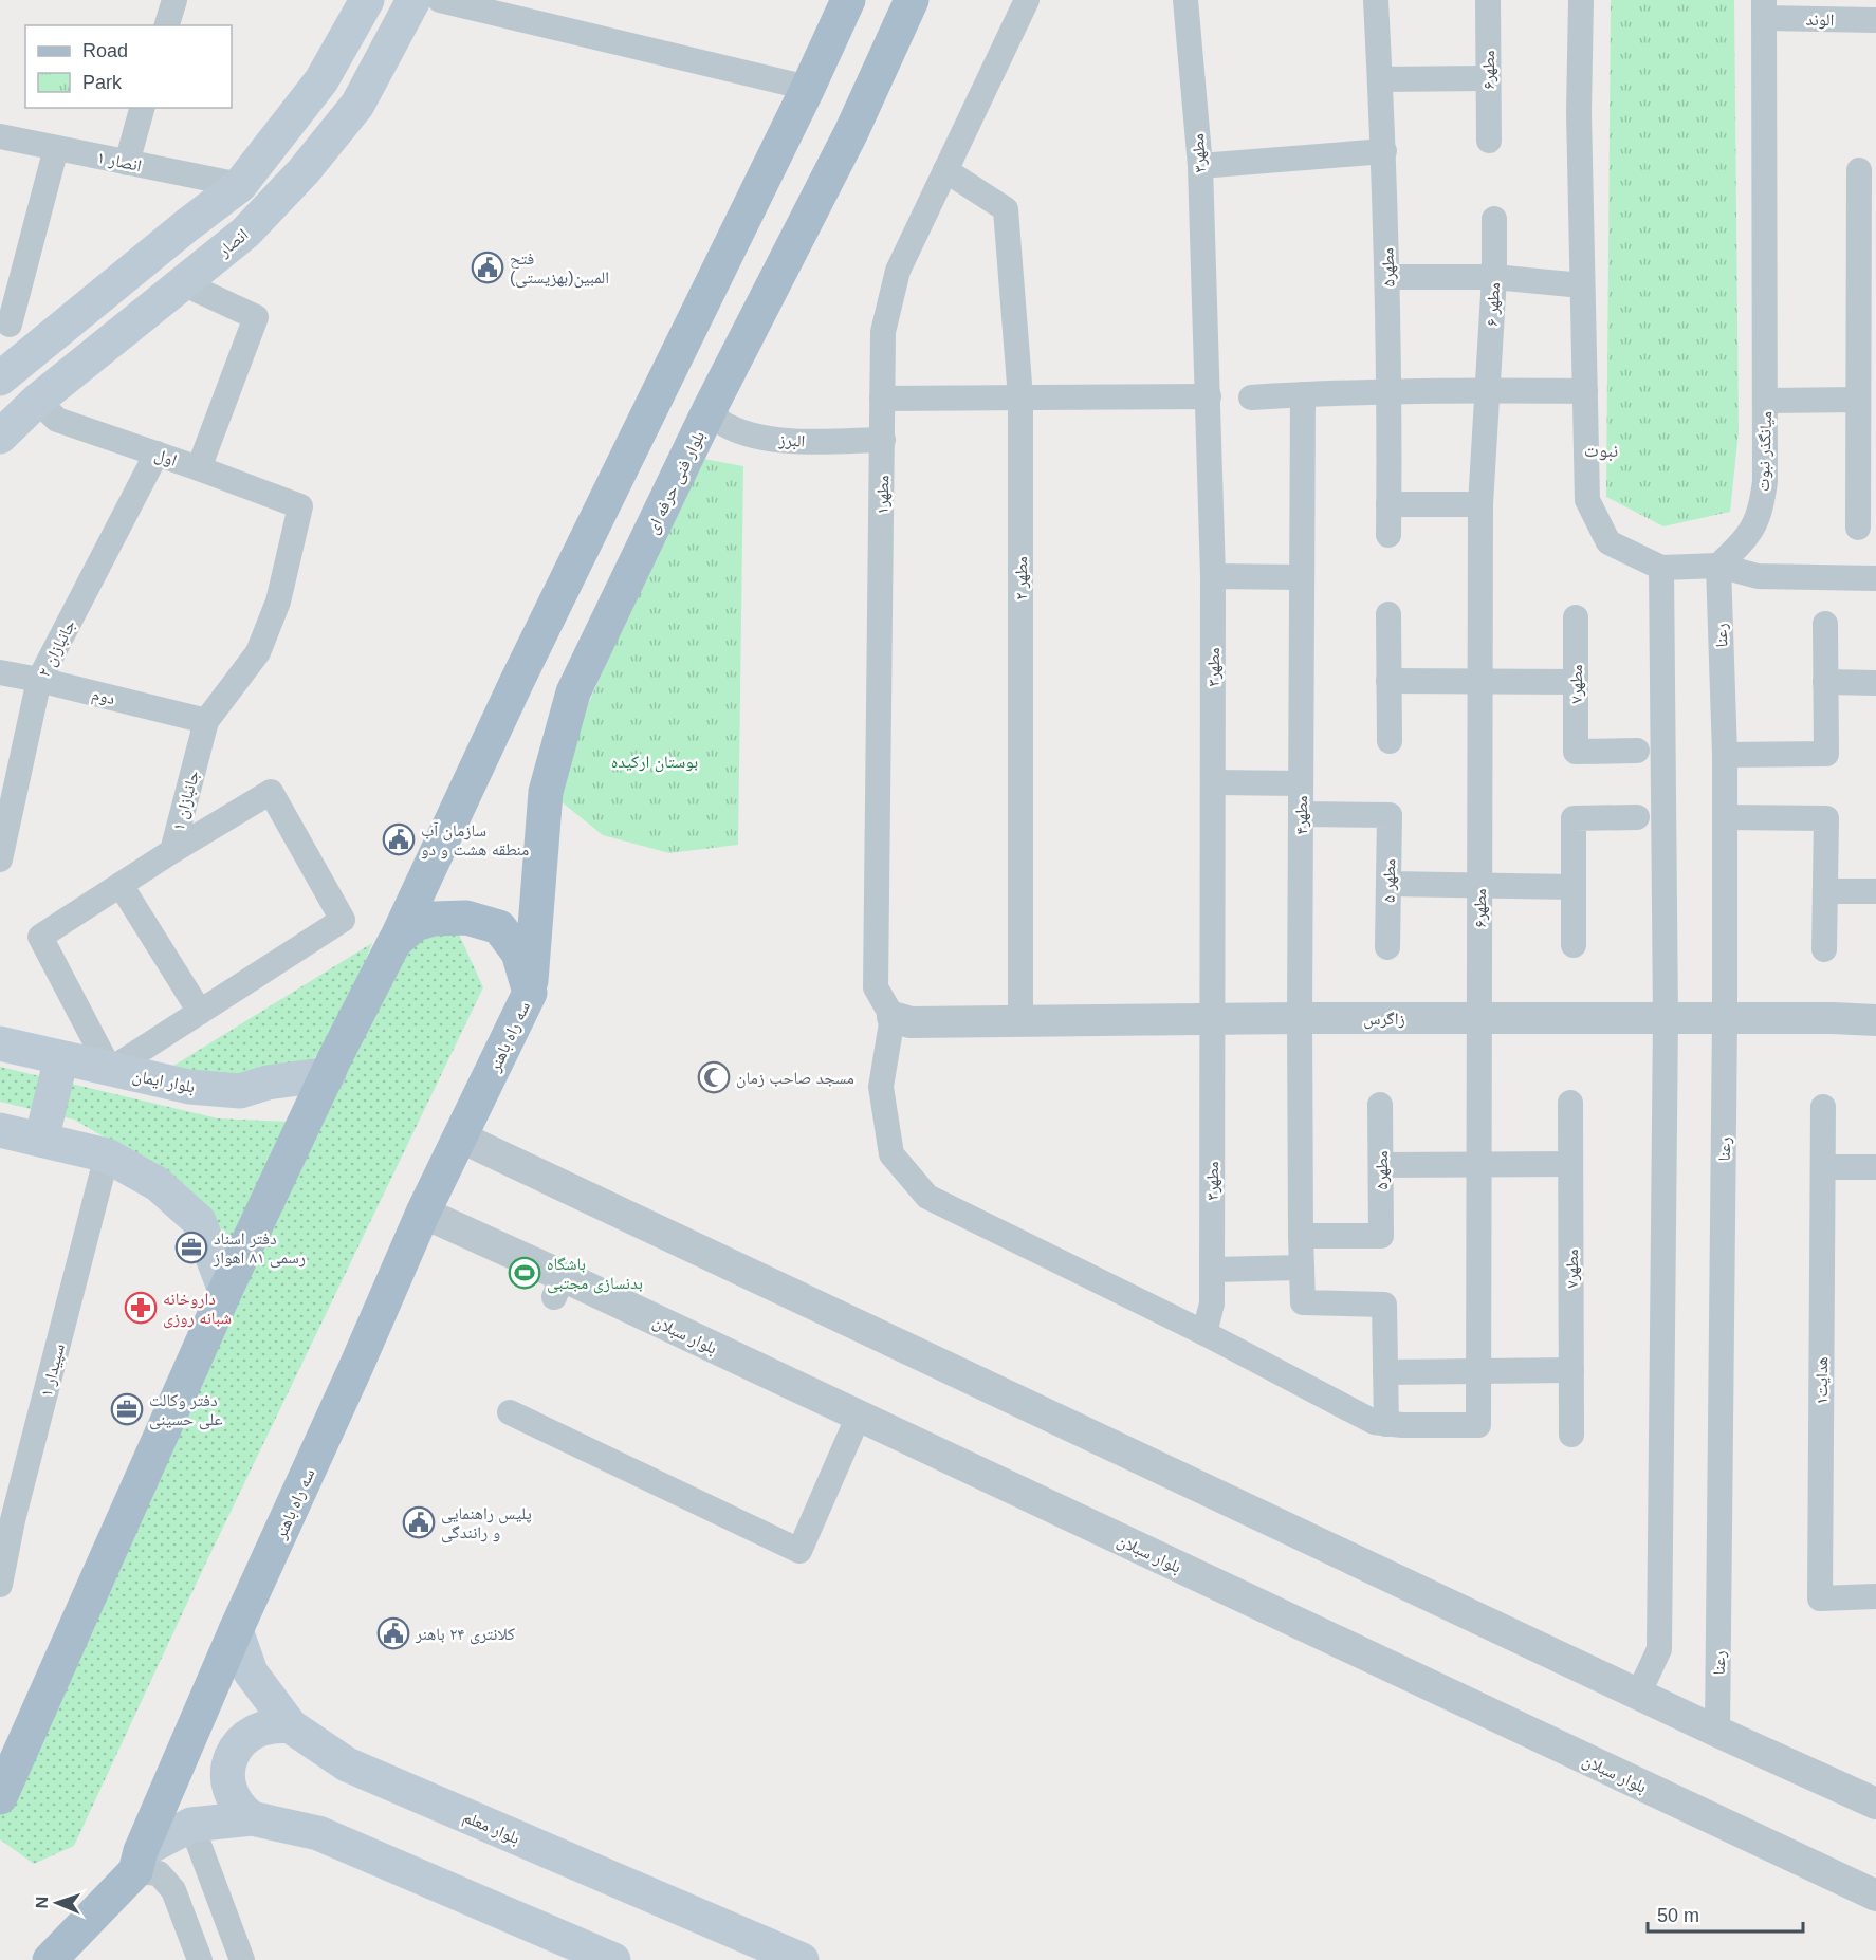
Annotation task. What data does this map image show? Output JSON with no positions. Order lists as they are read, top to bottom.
{
  "streets": {
    "main road": [
      "انصار",
      "بلوار فنی حرفه ای",
      "سه راه باهنر",
      "بلوار ایمان",
      "بلوار معلم"
    ],
    "street": [
      "الوند",
      "مطهر۶",
      "مطهر۳",
      "انصار ۱",
      "مطهر۵",
      "مطهر ۶",
      "البرز",
      "میانگذر نبوت",
      "اول",
      "مطهر۱",
      "مطهر ۲",
      "رعنا",
      "جانبازان ۲",
      "مطهر۷",
      "دوم",
      "جانبازان ۱",
      "مطهر۴",
      "مطهر ۵",
      "زاگرس",
      "بلوار سبلان",
      "سپیدار ۱",
      "هدایت۱"
    ]
  },
  "crossings": [
    ["الوند", "میانگذر نبوت"],
    ["مطهر۶", "مطهر ۶"],
    ["مطهر۶", "زاگرس"],
    ["مطهر۳", "زاگرس"],
    ["انصار", "اول"],
    ["مطهر۵", "مطهر۴"],
    ["البرز", "بلوار فنی حرفه ای"],
    ["البرز", "مطهر۱"],
    ["میانگذر نبوت", "رعنا"],
    ["اول", "جانبازان ۲"],
    ["اول", "جانبازان ۱"],
    ["بلوار فنی حرفه ای", "سه راه باهنر"],
    ["مطهر۱", "مطهر ۲"],
    ["مطهر۱", "زاگرس"],
    ["مطهر ۲", "زاگرس"],
    ["رعنا", "زاگرس"],
    ["جانبازان ۲", "دوم"],
    ["دوم", "جانبازان ۱"],
    ["جانبازان ۱", "بلوار ایمان"],
    ["مطهر۴", "مطهر ۵"],
    ["مطهر۴", "زاگرس"],
    ["سه راه باهنر", "بلوار ایمان"],
    ["سه راه باهنر", "بلوار سبلان"],
    ["سه راه باهنر", "بلوار معلم"]
  ],
  "districts": ["نبوت"],
  "parks": ["بوستان ارکیده"],
  "places": {
    "public building": [
      "فتح المبین(بهزیستی)",
      "سازمان آب منطقه هشت و دو",
      "پلیس راهنمایی و رانندگی",
      "کلانتری ۲۴ باهنر"
    ],
    "mosque": ["مسجد صاحب زمان"],
    "office": ["دفتر اسناد رسمی ۸۱ اهواز", "دفتر وکالت علی حسینی"],
    "sports": ["باشگاه بدنسازی مجتبی"],
    "pharmacy": ["داروخانه شبانه روزی"]
  },
  "legend": ["Road", "Park"],
  "scale_bar": "50 m",
  "north": "left"
}
